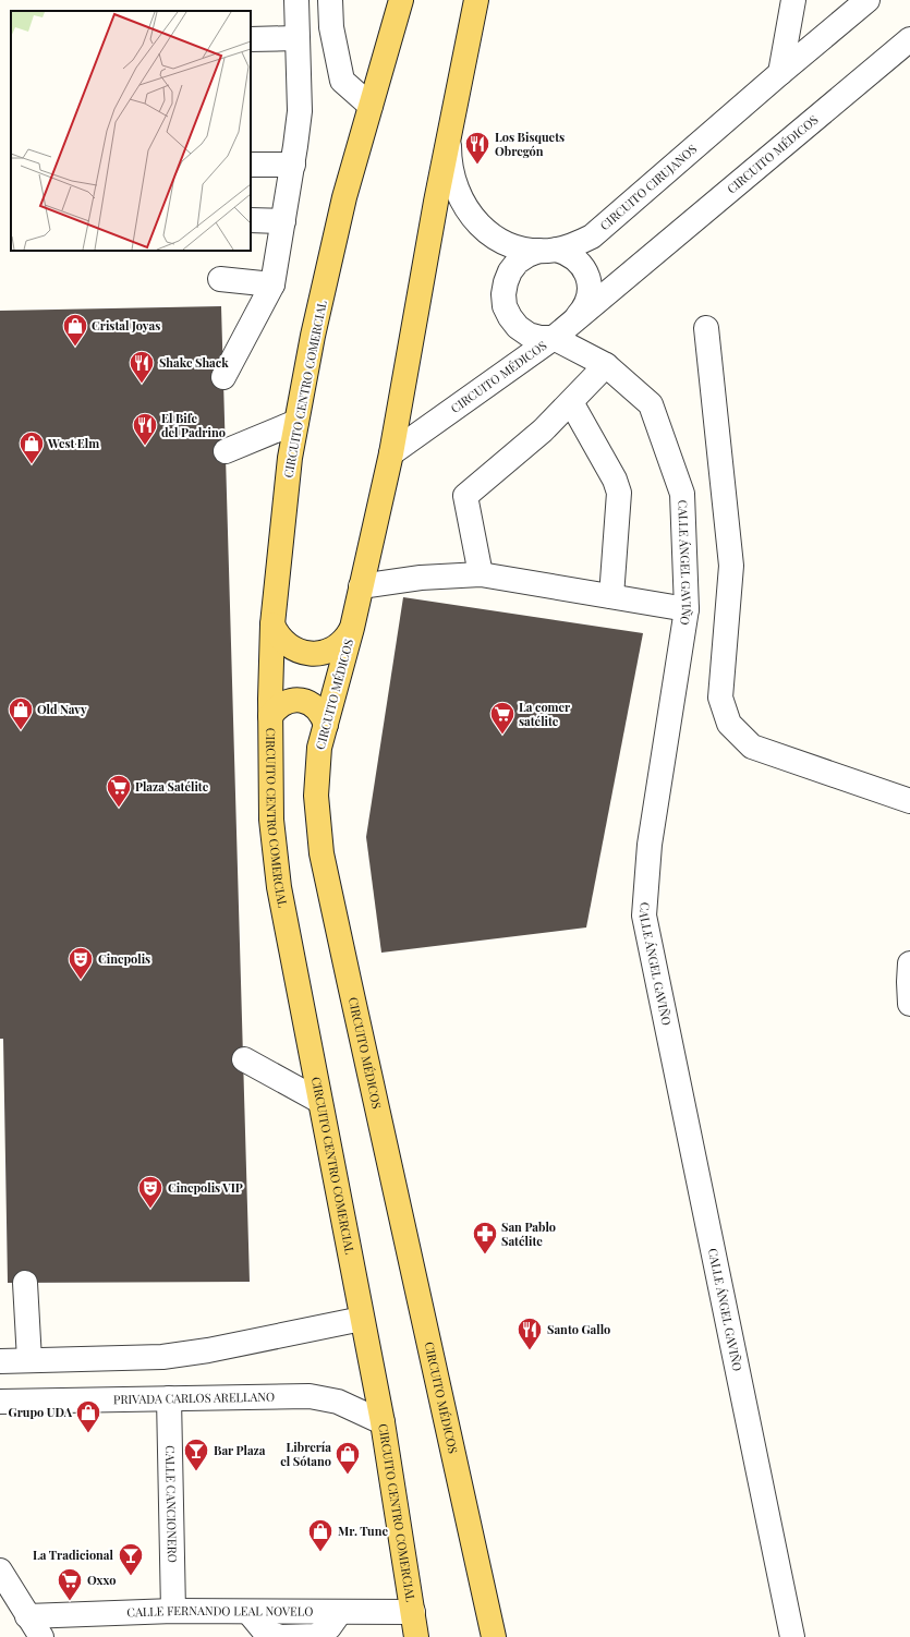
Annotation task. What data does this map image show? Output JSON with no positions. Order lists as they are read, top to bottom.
{
  "streets": {
    "main road": ["CIRCUITO MÉDICOS", "CIRCUITO CIRUJANOS", "CIRCUITO CENTRO COMERCIAL"],
    "street": [
      "CALLE ÁNGEL GAVIÑO",
      "PRIVADA CARLOS ARELLANO",
      "CALLE CANCIONERO",
      "CALLE FERNANDO LEAL NOVELO"
    ]
  },
  "crossings": [
    ["CIRCUITO MÉDICOS", "CIRCUITO CIRUJANOS"],
    ["CIRCUITO MÉDICOS", "CALLE ÁNGEL GAVIÑO"],
    ["CIRCUITO CIRUJANOS", "CALLE ÁNGEL GAVIÑO"],
    ["CIRCUITO CENTRO COMERCIAL", "PRIVADA CARLOS ARELLANO"],
    ["CIRCUITO CENTRO COMERCIAL", "CALLE FERNANDO LEAL NOVELO"],
    ["PRIVADA CARLOS ARELLANO", "CALLE CANCIONERO"],
    ["CALLE CANCIONERO", "CALLE FERNANDO LEAL NOVELO"]
  ],
  "places": {
    "restaurant": [
      "Los Bisquets Obregón",
      "Shake Shack",
      "El Bife del Padrino",
      "Santo Gallo"
    ],
    "shop": [
      "Cristal Joyas",
      "West Elm",
      "Old Navy",
      "Grupo UDA",
      "Librería el Sótano",
      "Mr. Tune"
    ],
    "supermarket": ["La comer satélite", "Plaza Satélite", "Oxxo"],
    "theatre": ["Cinepolis", "Cinepolis VIP"],
    "pharmacy": ["San Pablo Satélite"],
    "bar": ["Bar Plaza", "La Tradicional"]
  }
}
